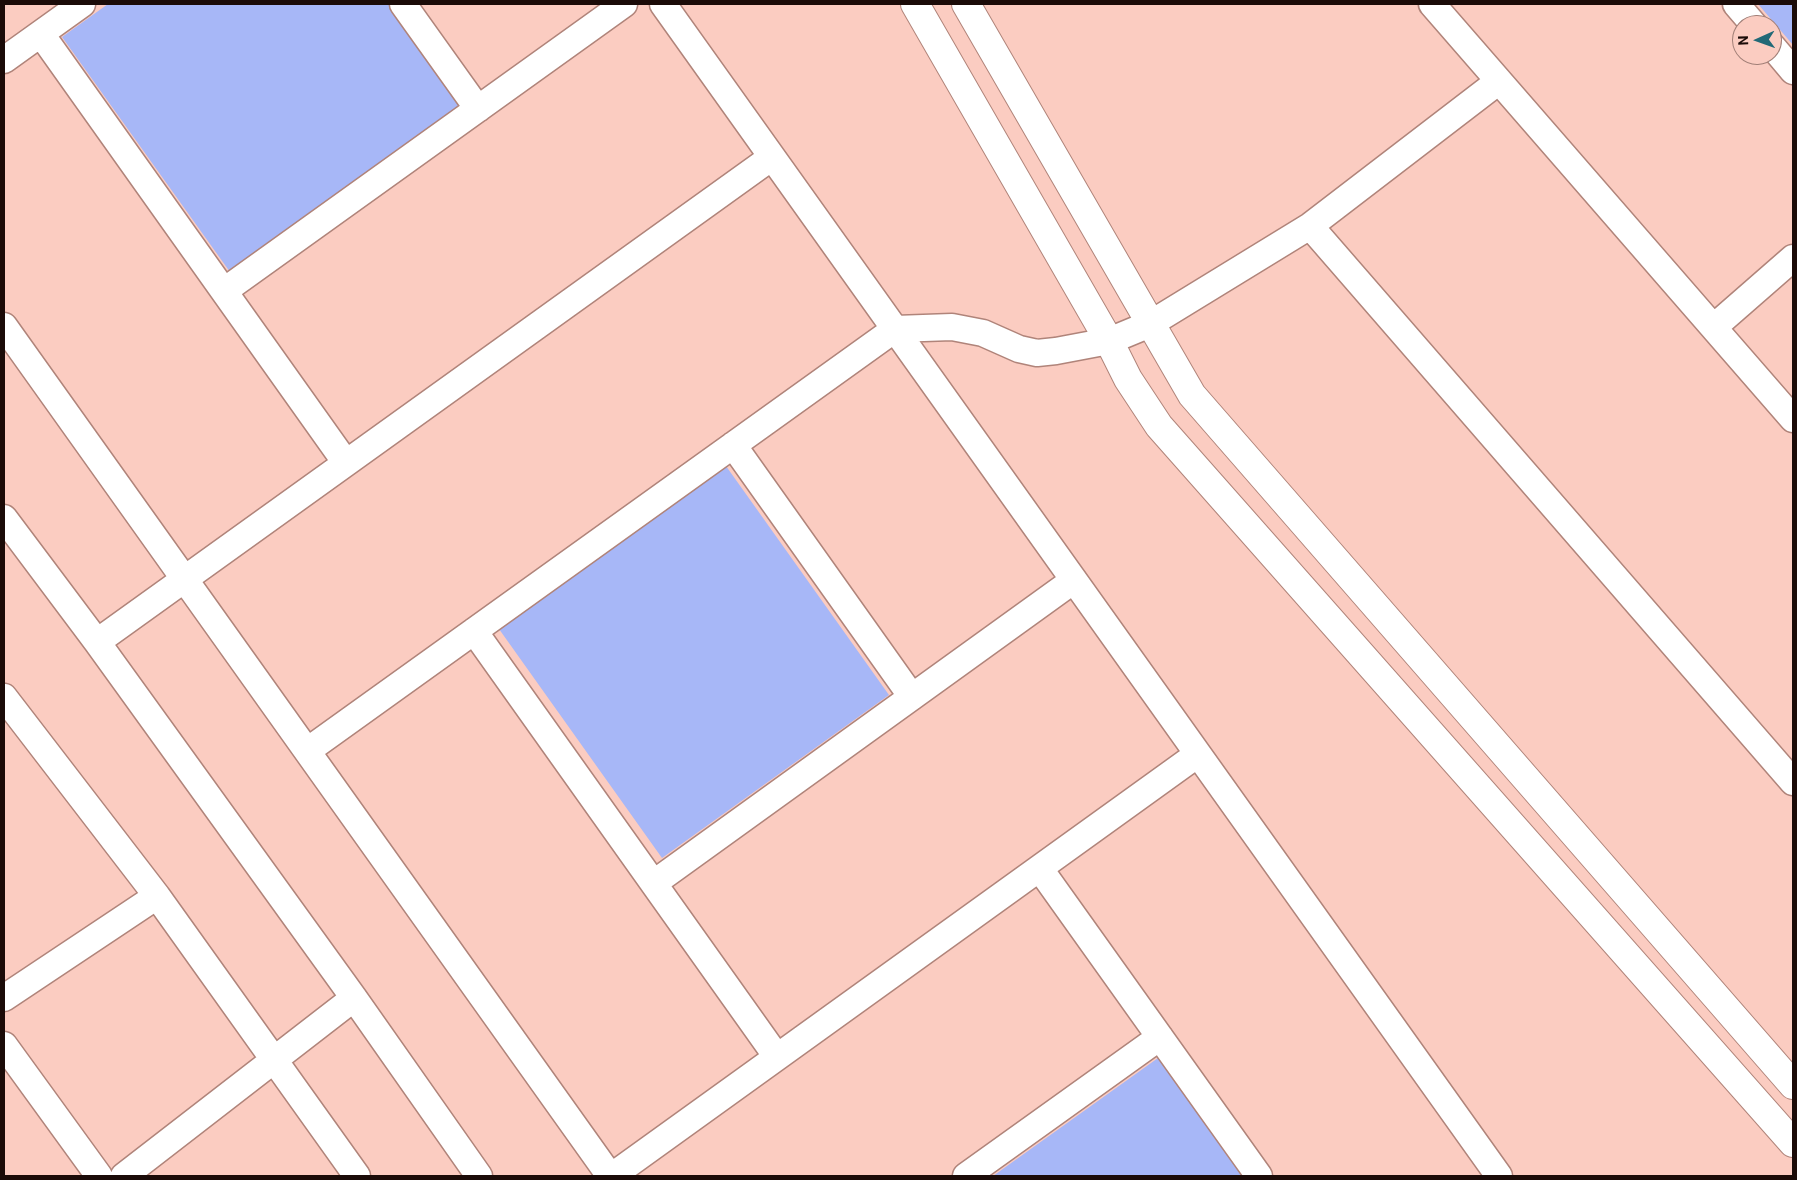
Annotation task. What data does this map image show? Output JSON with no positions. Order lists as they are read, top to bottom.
{
  "north": "left"
}
